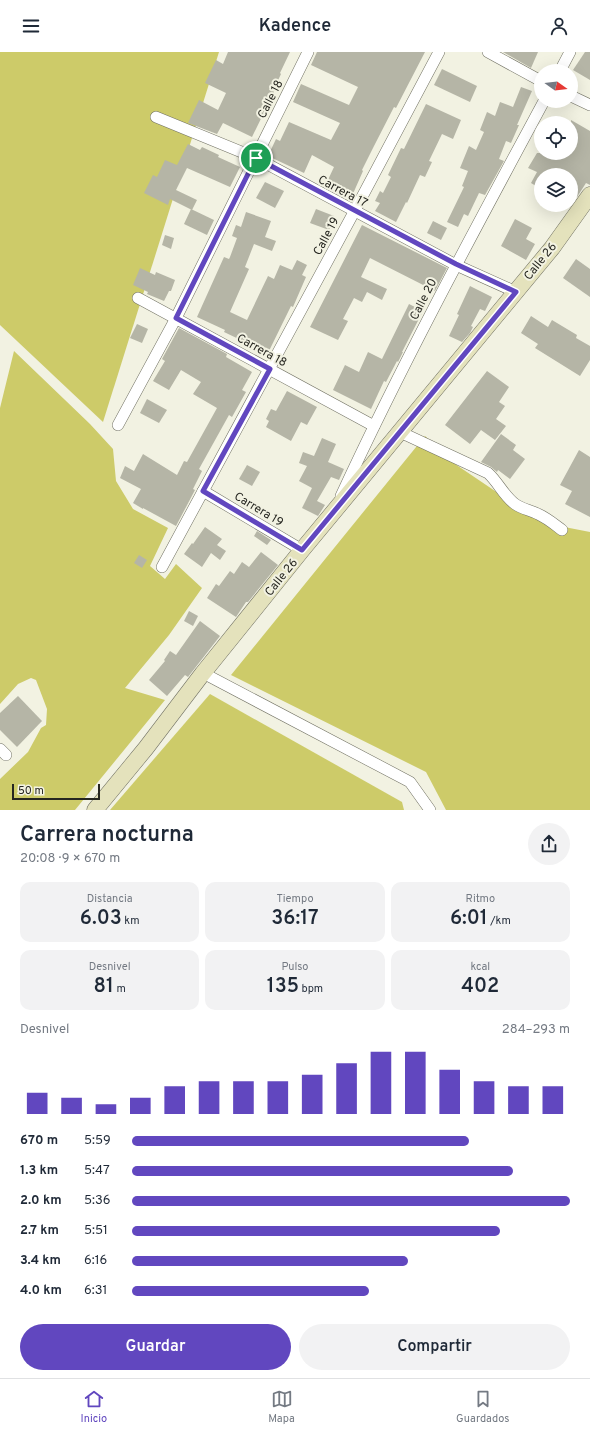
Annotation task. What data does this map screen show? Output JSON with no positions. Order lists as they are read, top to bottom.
{
  "streets": {
    "street": [
      "Calle 18",
      "Carrera 17",
      "Calle 19",
      "Calle 26",
      "Calle 20",
      "Carrera 18",
      "Carrera 19"
    ]
  },
  "crossings": [
    ["Calle 18", "Carrera 17"],
    ["Calle 18", "Carrera 18"],
    ["Carrera 17", "Calle 19"],
    ["Carrera 17", "Calle 26"],
    ["Carrera 17", "Calle 20"],
    ["Calle 19", "Carrera 18"],
    ["Calle 19", "Carrera 19"],
    ["Calle 26", "Calle 20"],
    ["Calle 26", "Carrera 19"],
    ["Calle 20", "Carrera 18"]
  ],
  "scale_bar": "50 m",
  "north": "right",
  "page": {
    "header": "Kadence",
    "scale": "50 m",
    "heading": ["Carrera nocturna", "20:08 · 9 × 670 m"],
    "stats": [
      ["Distancia", "6.03 km"],
      ["Tiempo", "36:17"],
      ["Ritmo", "6:01 /km"],
      ["Desnivel", "81 m"],
      ["Pulso", "135 bpm"],
      ["kcal", "402"]
    ],
    "chart": ["Desnivel", "284–293 m"],
    "list": [
      {
        "name": "670 m",
        "note": "5:59"
      },
      {
        "name": "1.3 km",
        "note": "5:47"
      },
      {
        "name": "2.0 km",
        "note": "5:36"
      },
      {
        "name": "2.7 km",
        "note": "5:51"
      },
      {
        "name": "3.4 km",
        "note": "6:16"
      },
      {
        "name": "4.0 km",
        "note": "6:31"
      }
    ],
    "buttons": ["Guardar", "Compartir"],
    "tabs": ["Inicio", "Mapa", "Guardados"]
  }
}
